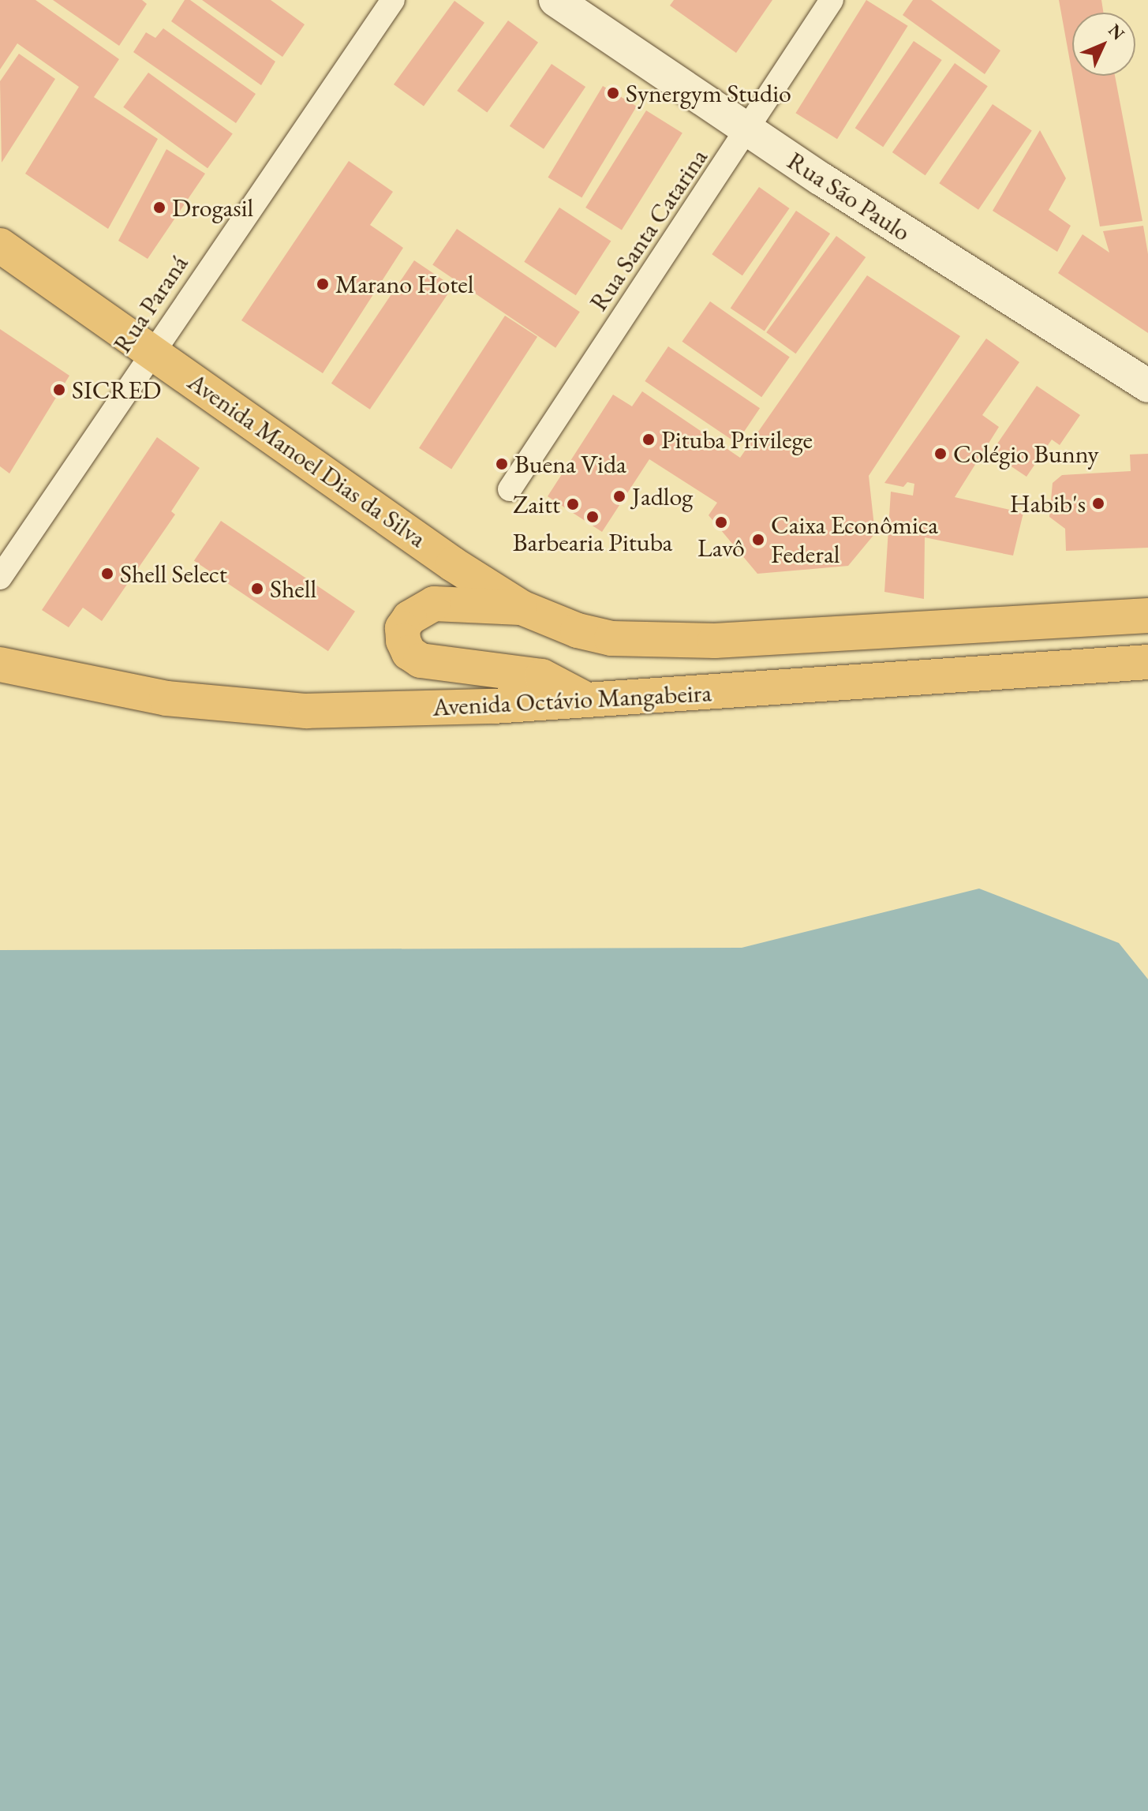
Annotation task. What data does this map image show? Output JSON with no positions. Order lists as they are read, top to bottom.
{
  "streets": {
    "main road": ["Avenida Manoel Dias da Silva", "Avenida Octávio Mangabeira"],
    "street": ["Rua São Paulo", "Rua Santa Catarina", "Rua Paraná"]
  },
  "crossings": [
    ["Rua São Paulo", "Rua Santa Catarina"],
    ["Rua Paraná", "Avenida Manoel Dias da Silva"],
    ["Avenida Manoel Dias da Silva", "Avenida Octávio Mangabeira"]
  ],
  "places": [
    "Synergym Studio",
    "Drogasil",
    "Marano Hotel",
    "SICRED",
    "Pituba Privilege",
    "Colégio Bunny",
    "Buena Vida",
    "Jadlog",
    "Habib's",
    "Zaitt",
    "Barbearia Pituba",
    "Lavô",
    "Caixa Econômica Federal",
    "Shell Select",
    "Shell"
  ],
  "north": "top right"
}
